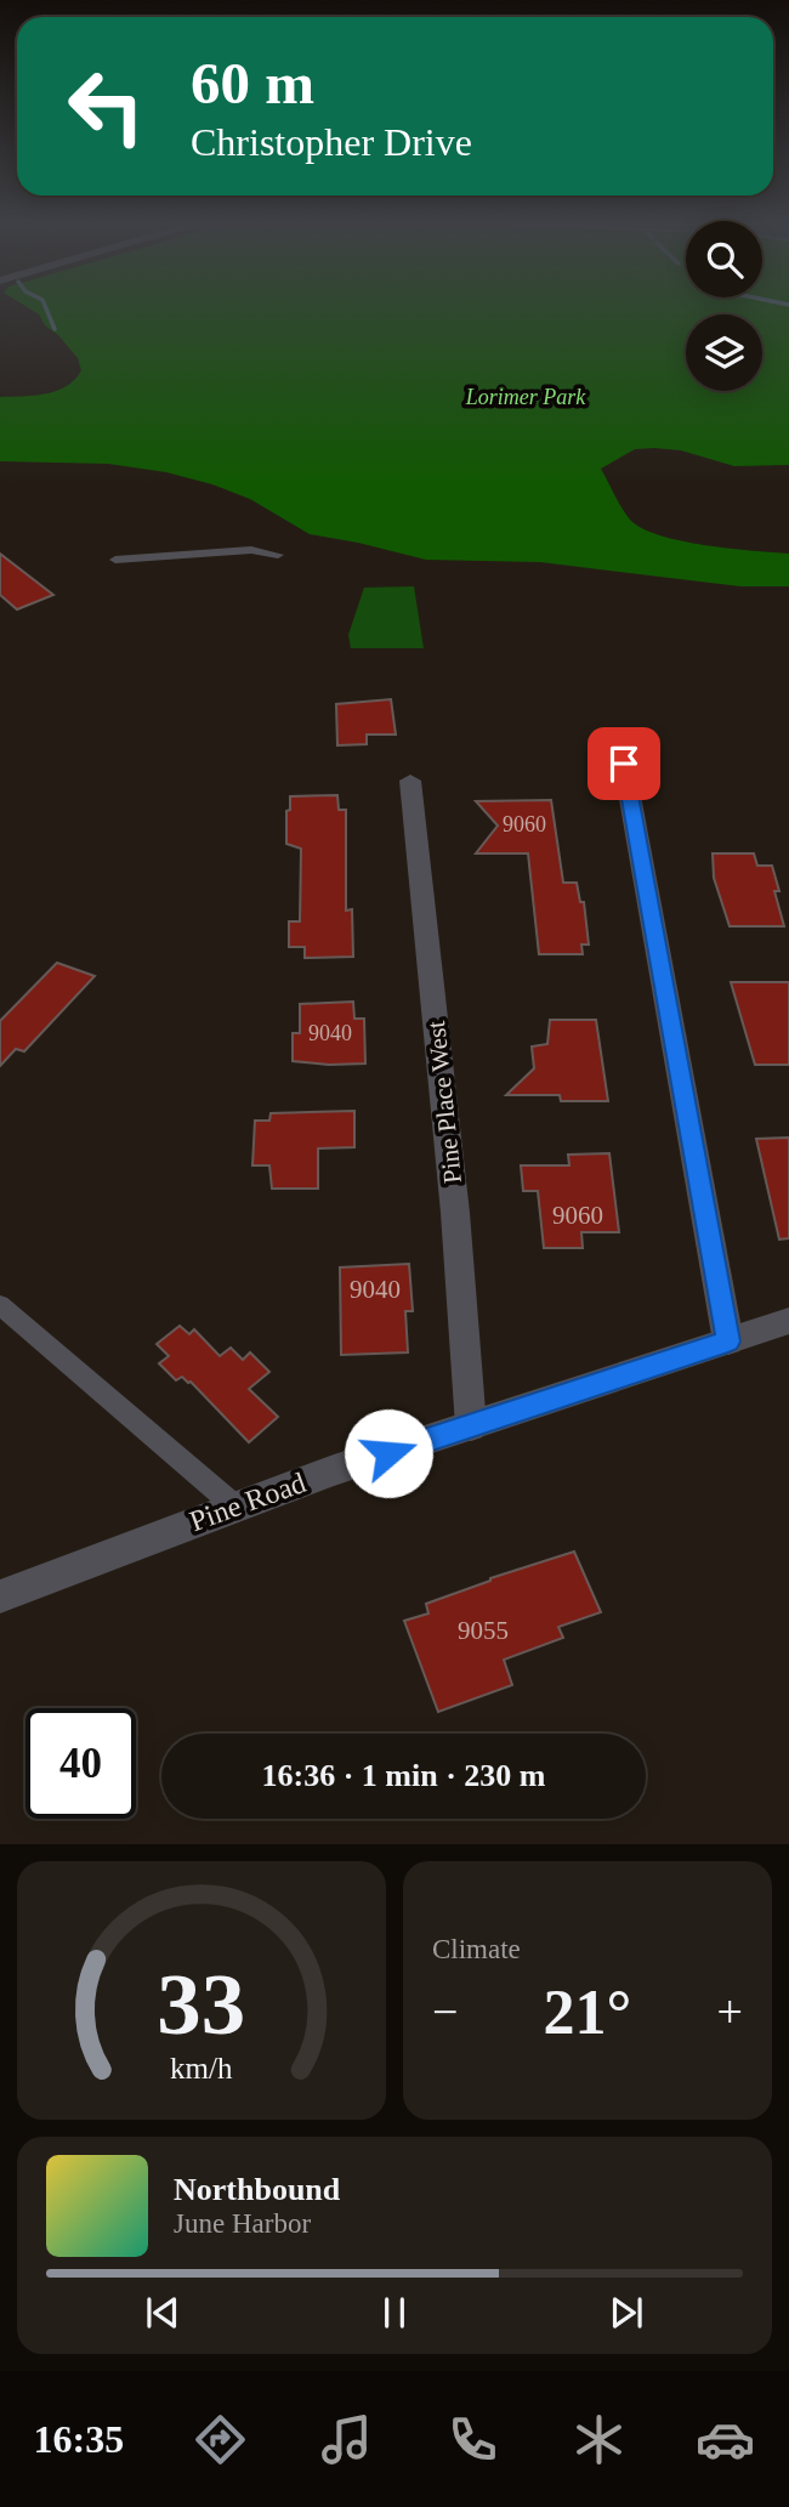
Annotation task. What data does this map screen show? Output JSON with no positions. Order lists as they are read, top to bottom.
{
  "streets": {
    "street": ["Pine Place West", "Pine Road"]
  },
  "crossings": [
    ["Pine Place West", "Pine Road"]
  ],
  "parks": ["Lorimer Park"],
  "house_numbers": [
    "9060",
    "9040",
    "9060",
    "9040",
    "9055"
  ],
  "page": {
    "turn": ["60 m", "Christopher Drive"],
    "limit": "40",
    "trip": "16:36 · 1 min · 230 m",
    "tile": "Climate",
    "heat": ["−", "21°", "+"],
    "song": ["Northbound", "June Harbor"],
    "tabs": "16:35",
    "gauge": ["33", "km/h"]
  }
}
